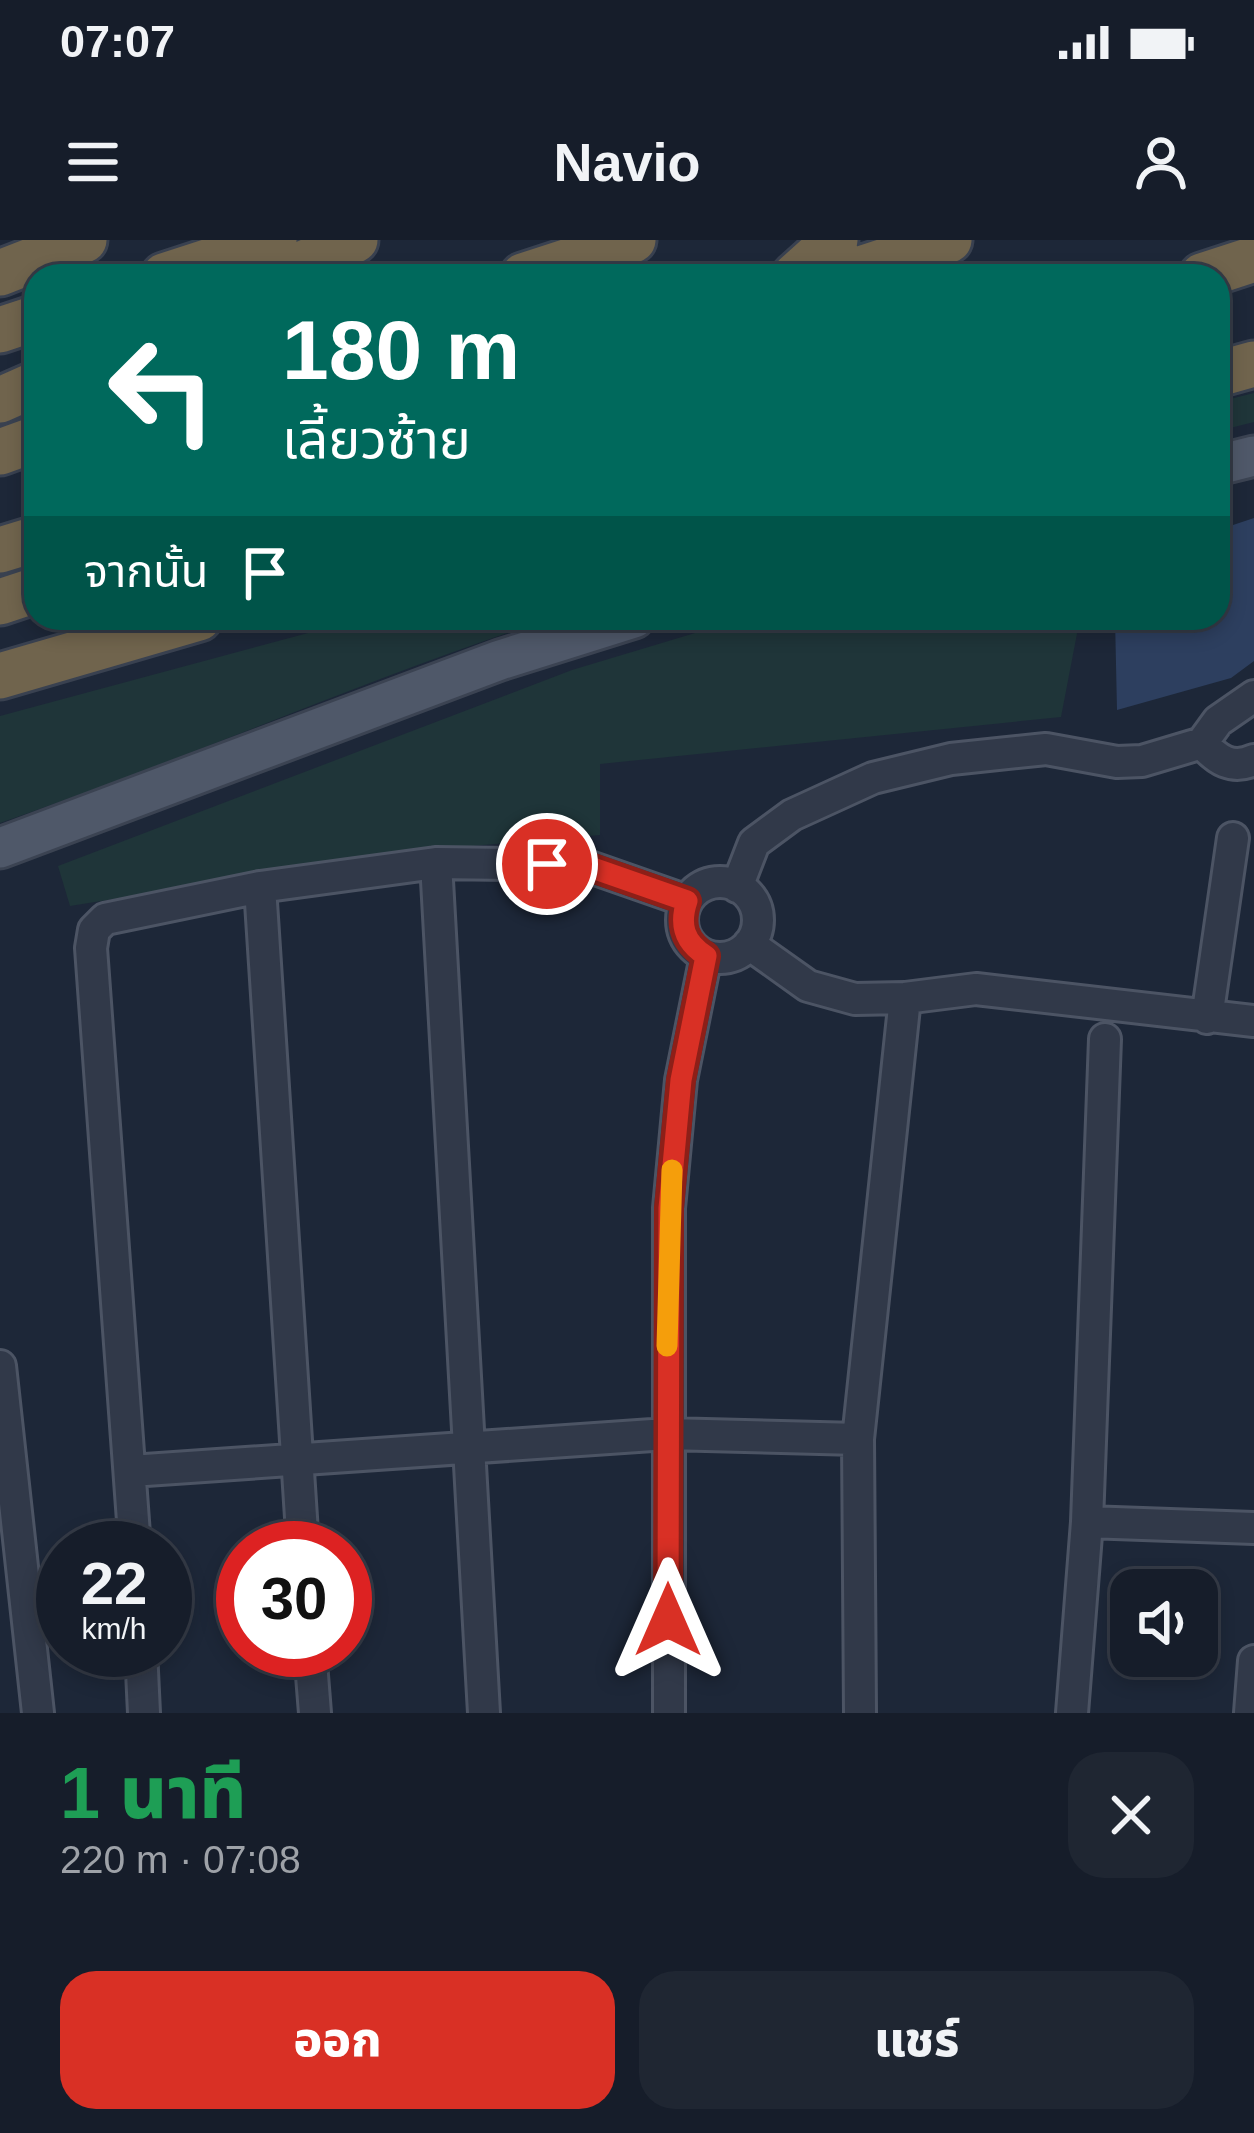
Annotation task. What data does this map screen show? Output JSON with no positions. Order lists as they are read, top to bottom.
{
  "page": {
    "status": "07:07",
    "header": "Navio",
    "turn": ["180 m", "เลี้ยวซ้าย"],
    "then": "จากนั้น",
    "speed": "22 km/h",
    "limit": "30",
    "heading": ["1 นาที", "220 m · 07:08"],
    "buttons": ["ออก", "แชร์"]
  }
}
